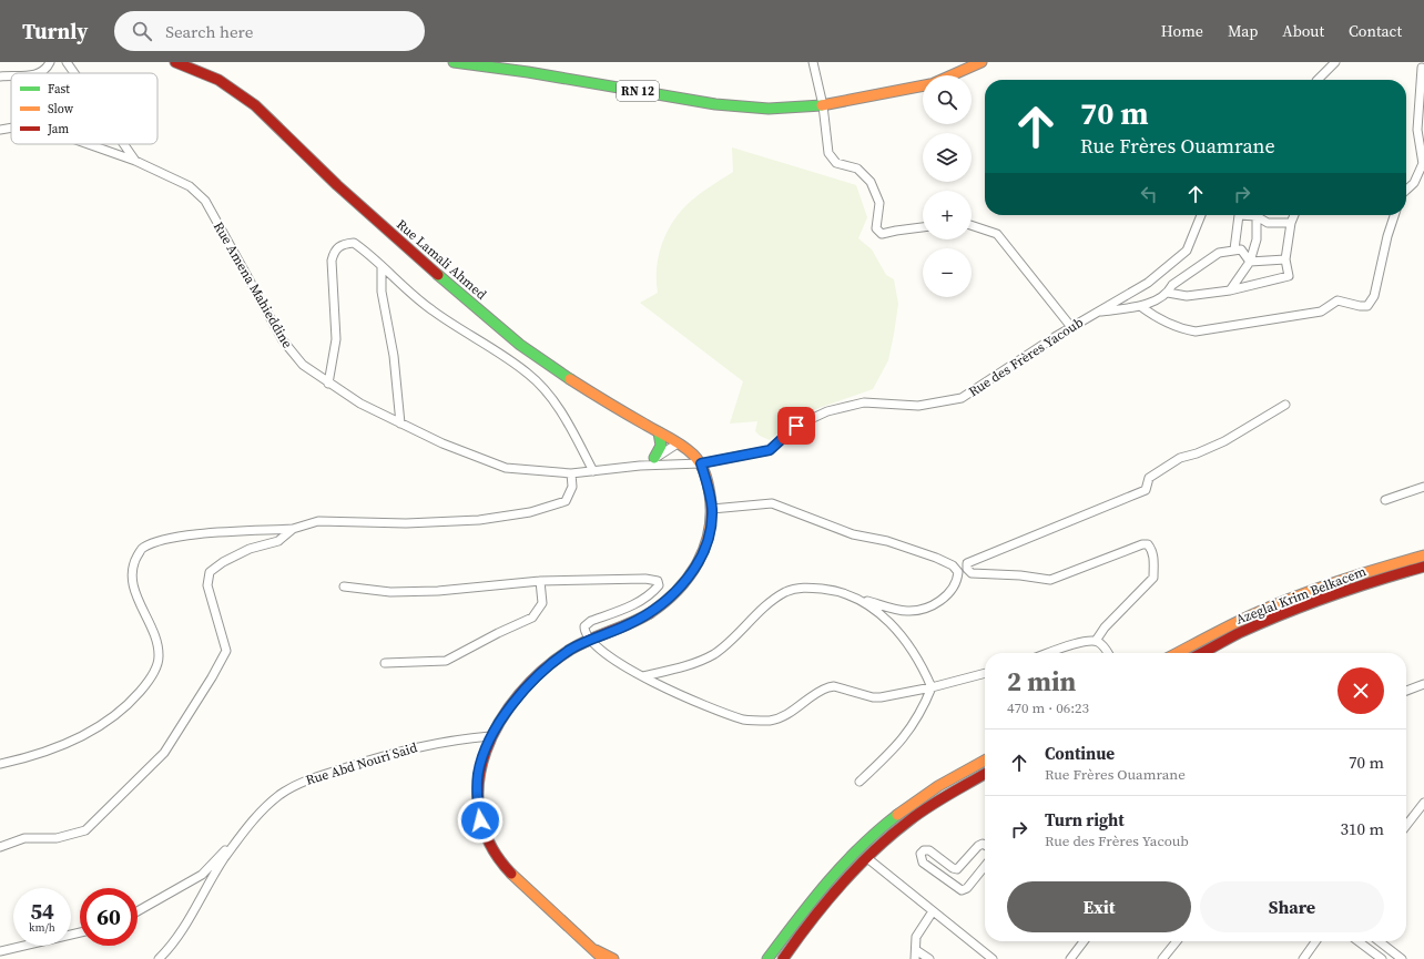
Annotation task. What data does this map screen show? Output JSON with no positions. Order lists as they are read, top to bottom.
{
  "streets": {
    "main road": ["RN 12", "Rue Lamali Ahmed", "Azeglal Krim Belkacem"],
    "street": ["Rue Amena Mahieddine", "Rue des Frères Yacoub", "Rue Abd Nouri Said"]
  },
  "crossings": [
    ["Rue Lamali Ahmed", "Rue Amena Mahieddine"],
    ["Rue Lamali Ahmed", "Rue des Frères Yacoub"],
    ["Rue Amena Mahieddine", "Rue des Frères Yacoub"]
  ],
  "legend": ["Fast", "Slow", "Jam"],
  "page": {
    "header": "Turnly",
    "search": "Search here",
    "nav": [
      "Home",
      "Map",
      "About",
      "Contact"
    ],
    "map_buttons": ["+", "−"],
    "turn": ["70 m", "Rue Frères Ouamrane"],
    "heading": ["2 min", "470 m · 06:23"],
    "list": [
      {
        "name": "Continue",
        "note": "Rue Frères Ouamrane",
        "value": "70 m"
      },
      {
        "name": "Turn right",
        "note": "Rue des Frères Yacoub",
        "value": "310 m"
      }
    ],
    "buttons": ["Exit", "Share"],
    "speed": "54 km/h",
    "limit": "60"
  }
}
